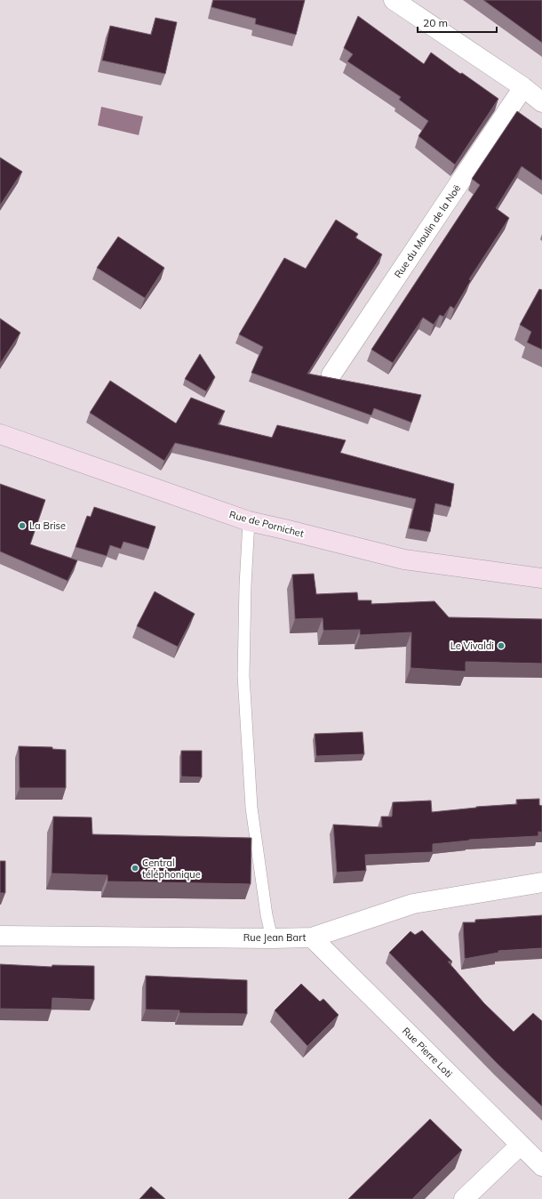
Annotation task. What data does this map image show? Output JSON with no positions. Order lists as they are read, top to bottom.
{
  "streets": {
    "main road": ["Rue de Pornichet"],
    "street": ["Rue du Moulin de la Noë", "Rue Jean Bart", "Rue Pierre Loti"]
  },
  "crossings": [
    ["Rue Jean Bart", "Rue Pierre Loti"]
  ],
  "places": ["La Brise", "Le Vivaldi", "Central téléphonique"],
  "scale_bar": "20 m"
}
